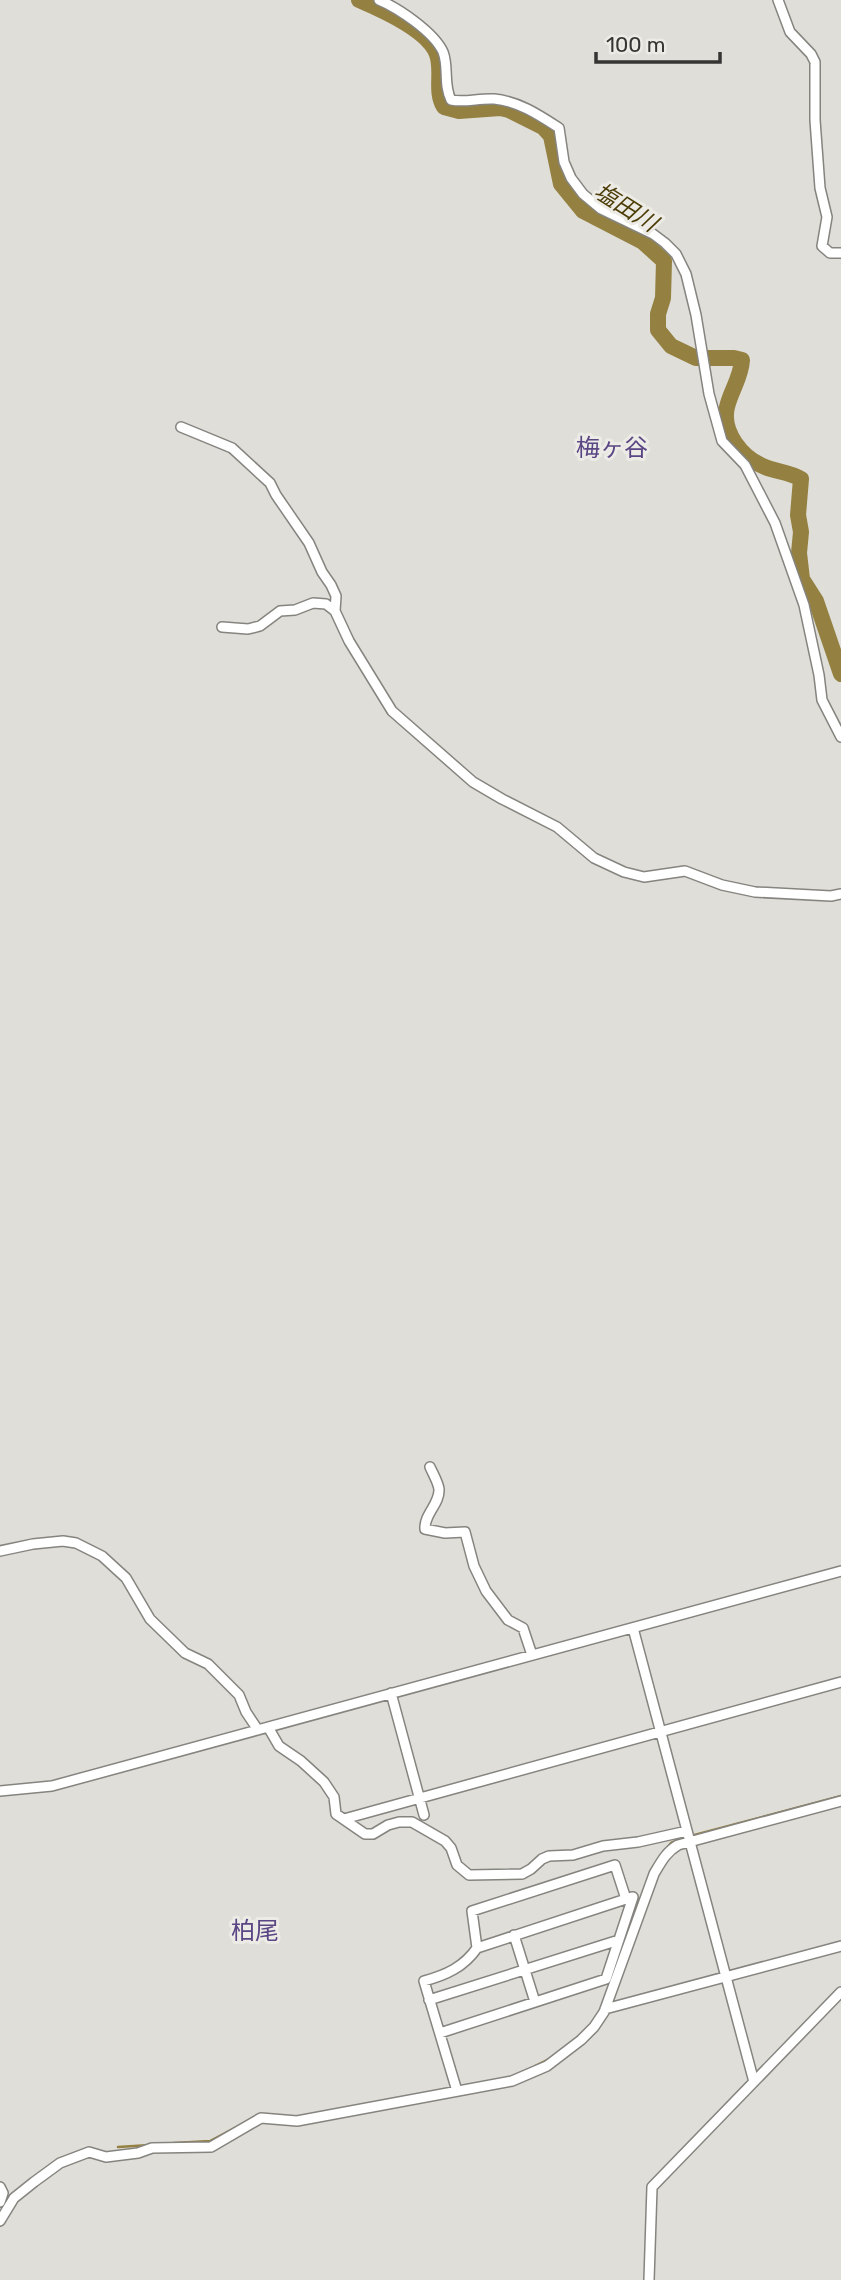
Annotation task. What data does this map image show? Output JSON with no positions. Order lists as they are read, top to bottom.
{
  "districts": ["梅ヶ谷", "柏尾"],
  "water": ["塩田川"],
  "scale_bar": "100 m"
}
